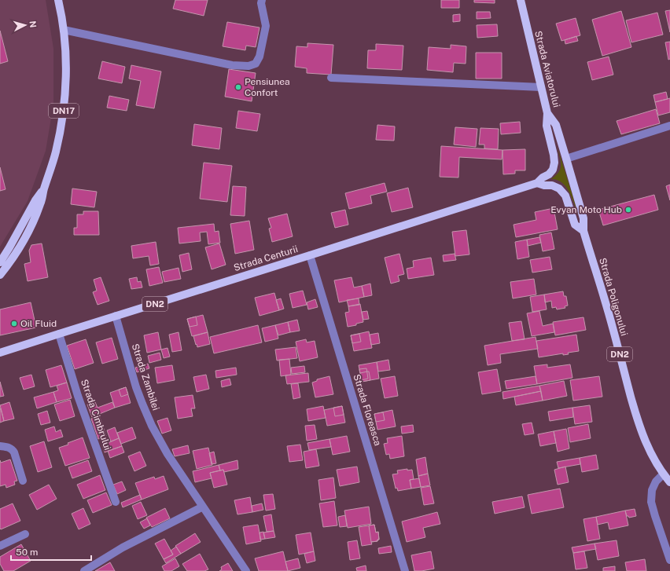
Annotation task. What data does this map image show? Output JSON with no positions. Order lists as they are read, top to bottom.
{
  "streets": {
    "main road": [
      "Strada Aviatorului",
      "DN17",
      "Strada Centurii",
      "Strada Poligonului",
      "DN2"
    ],
    "street": ["Strada Zambilei", "Strada Floreasca", "Strada Cimbrului"]
  },
  "crossings": [
    ["Strada Aviatorului", "Strada Centurii"],
    ["Strada Aviatorului", "Strada Poligonului"],
    ["Strada Centurii", "Strada Poligonului"],
    ["Strada Centurii", "Strada Zambilei"],
    ["Strada Centurii", "Strada Floreasca"],
    ["Strada Centurii", "Strada Cimbrului"]
  ],
  "places": ["Pensiunea Confort", "Evyan Moto Hub", "Oil Fluid"],
  "scale_bar": "50 m",
  "north": "right"
}
